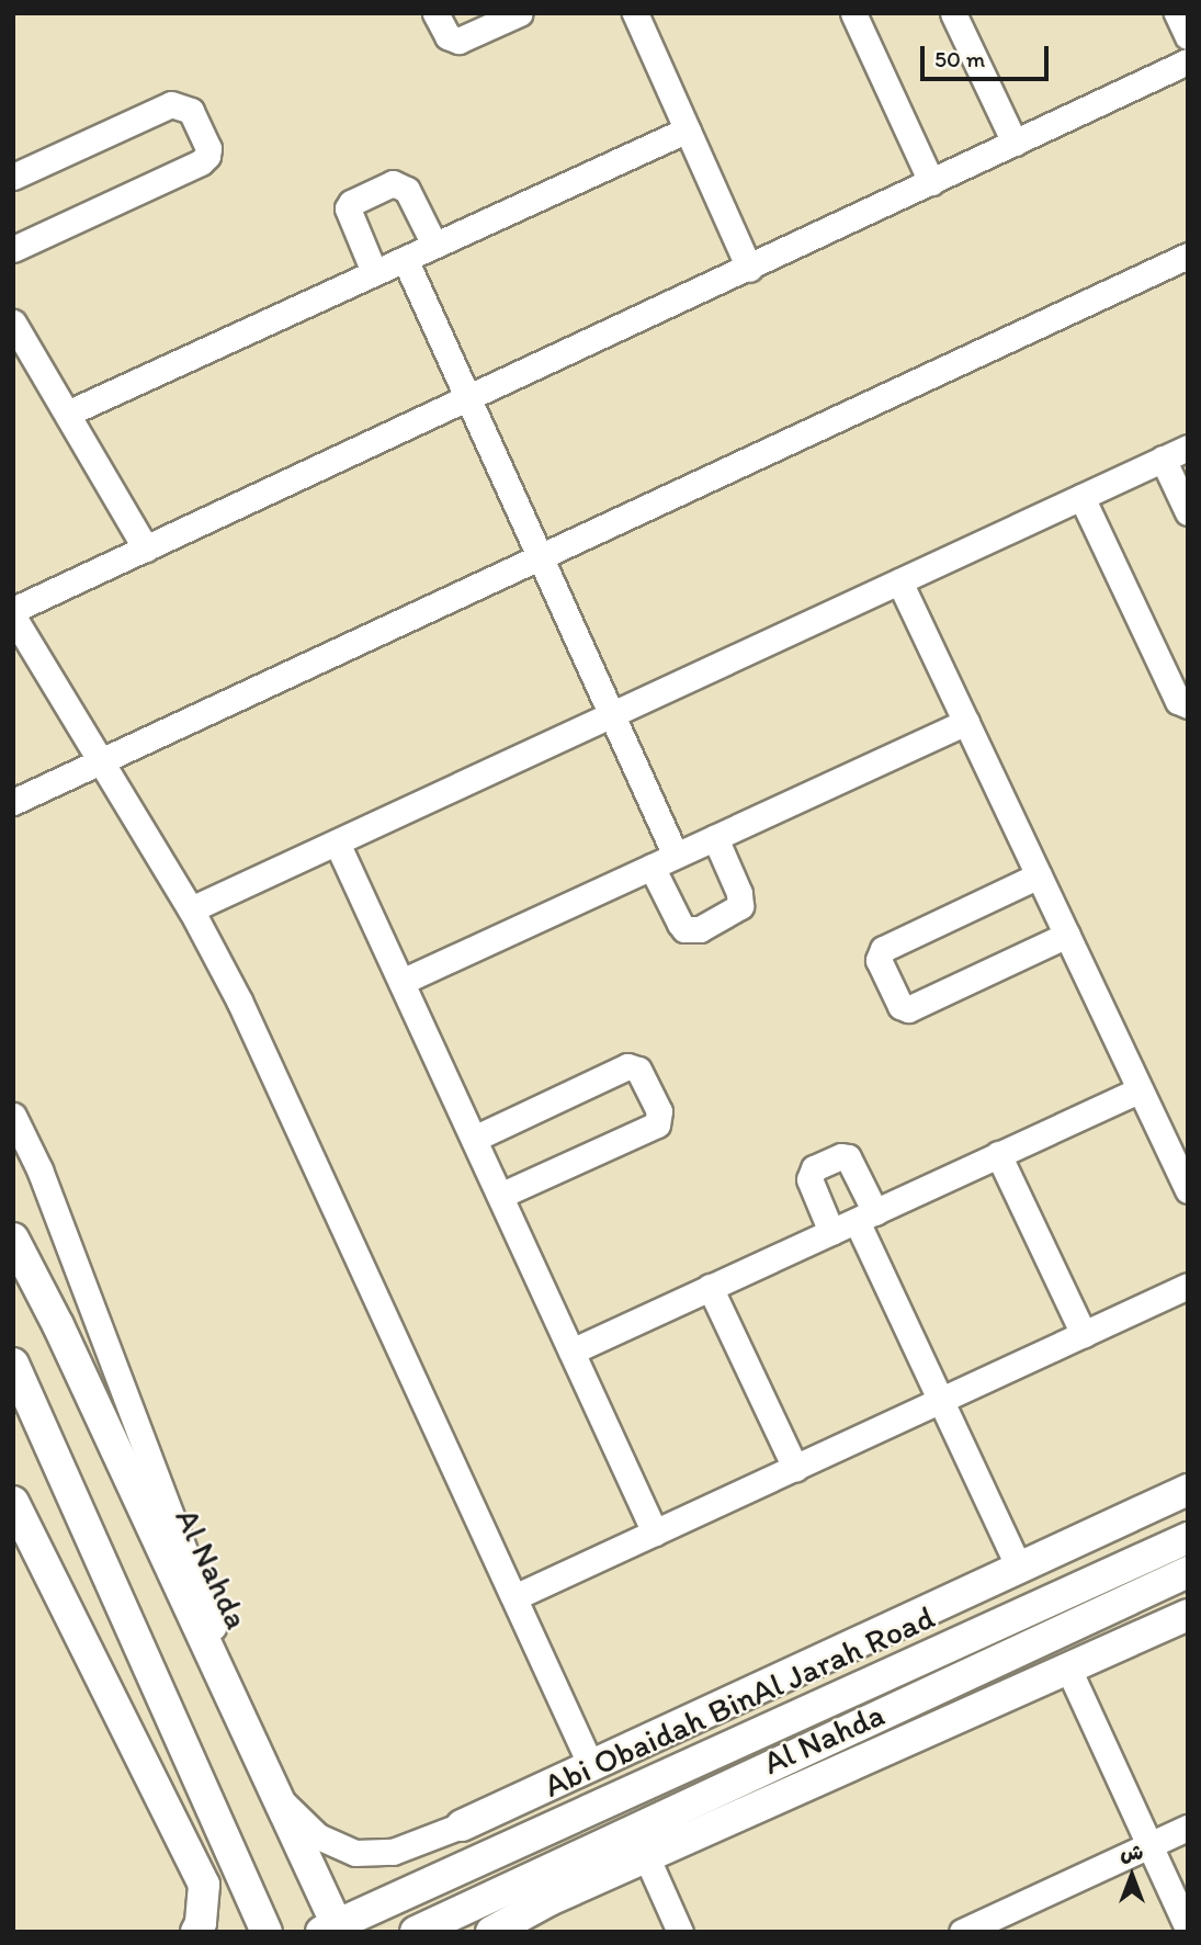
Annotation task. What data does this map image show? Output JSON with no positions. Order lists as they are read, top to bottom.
{
  "streets": {
    "main road": ["Al Nahda", "Abi Obaidah BinAl Jarah Road"]
  },
  "crossings": [
    ["Al Nahda", "Abi Obaidah BinAl Jarah Road"]
  ],
  "scale_bar": "50 m",
  "north": "top"
}
